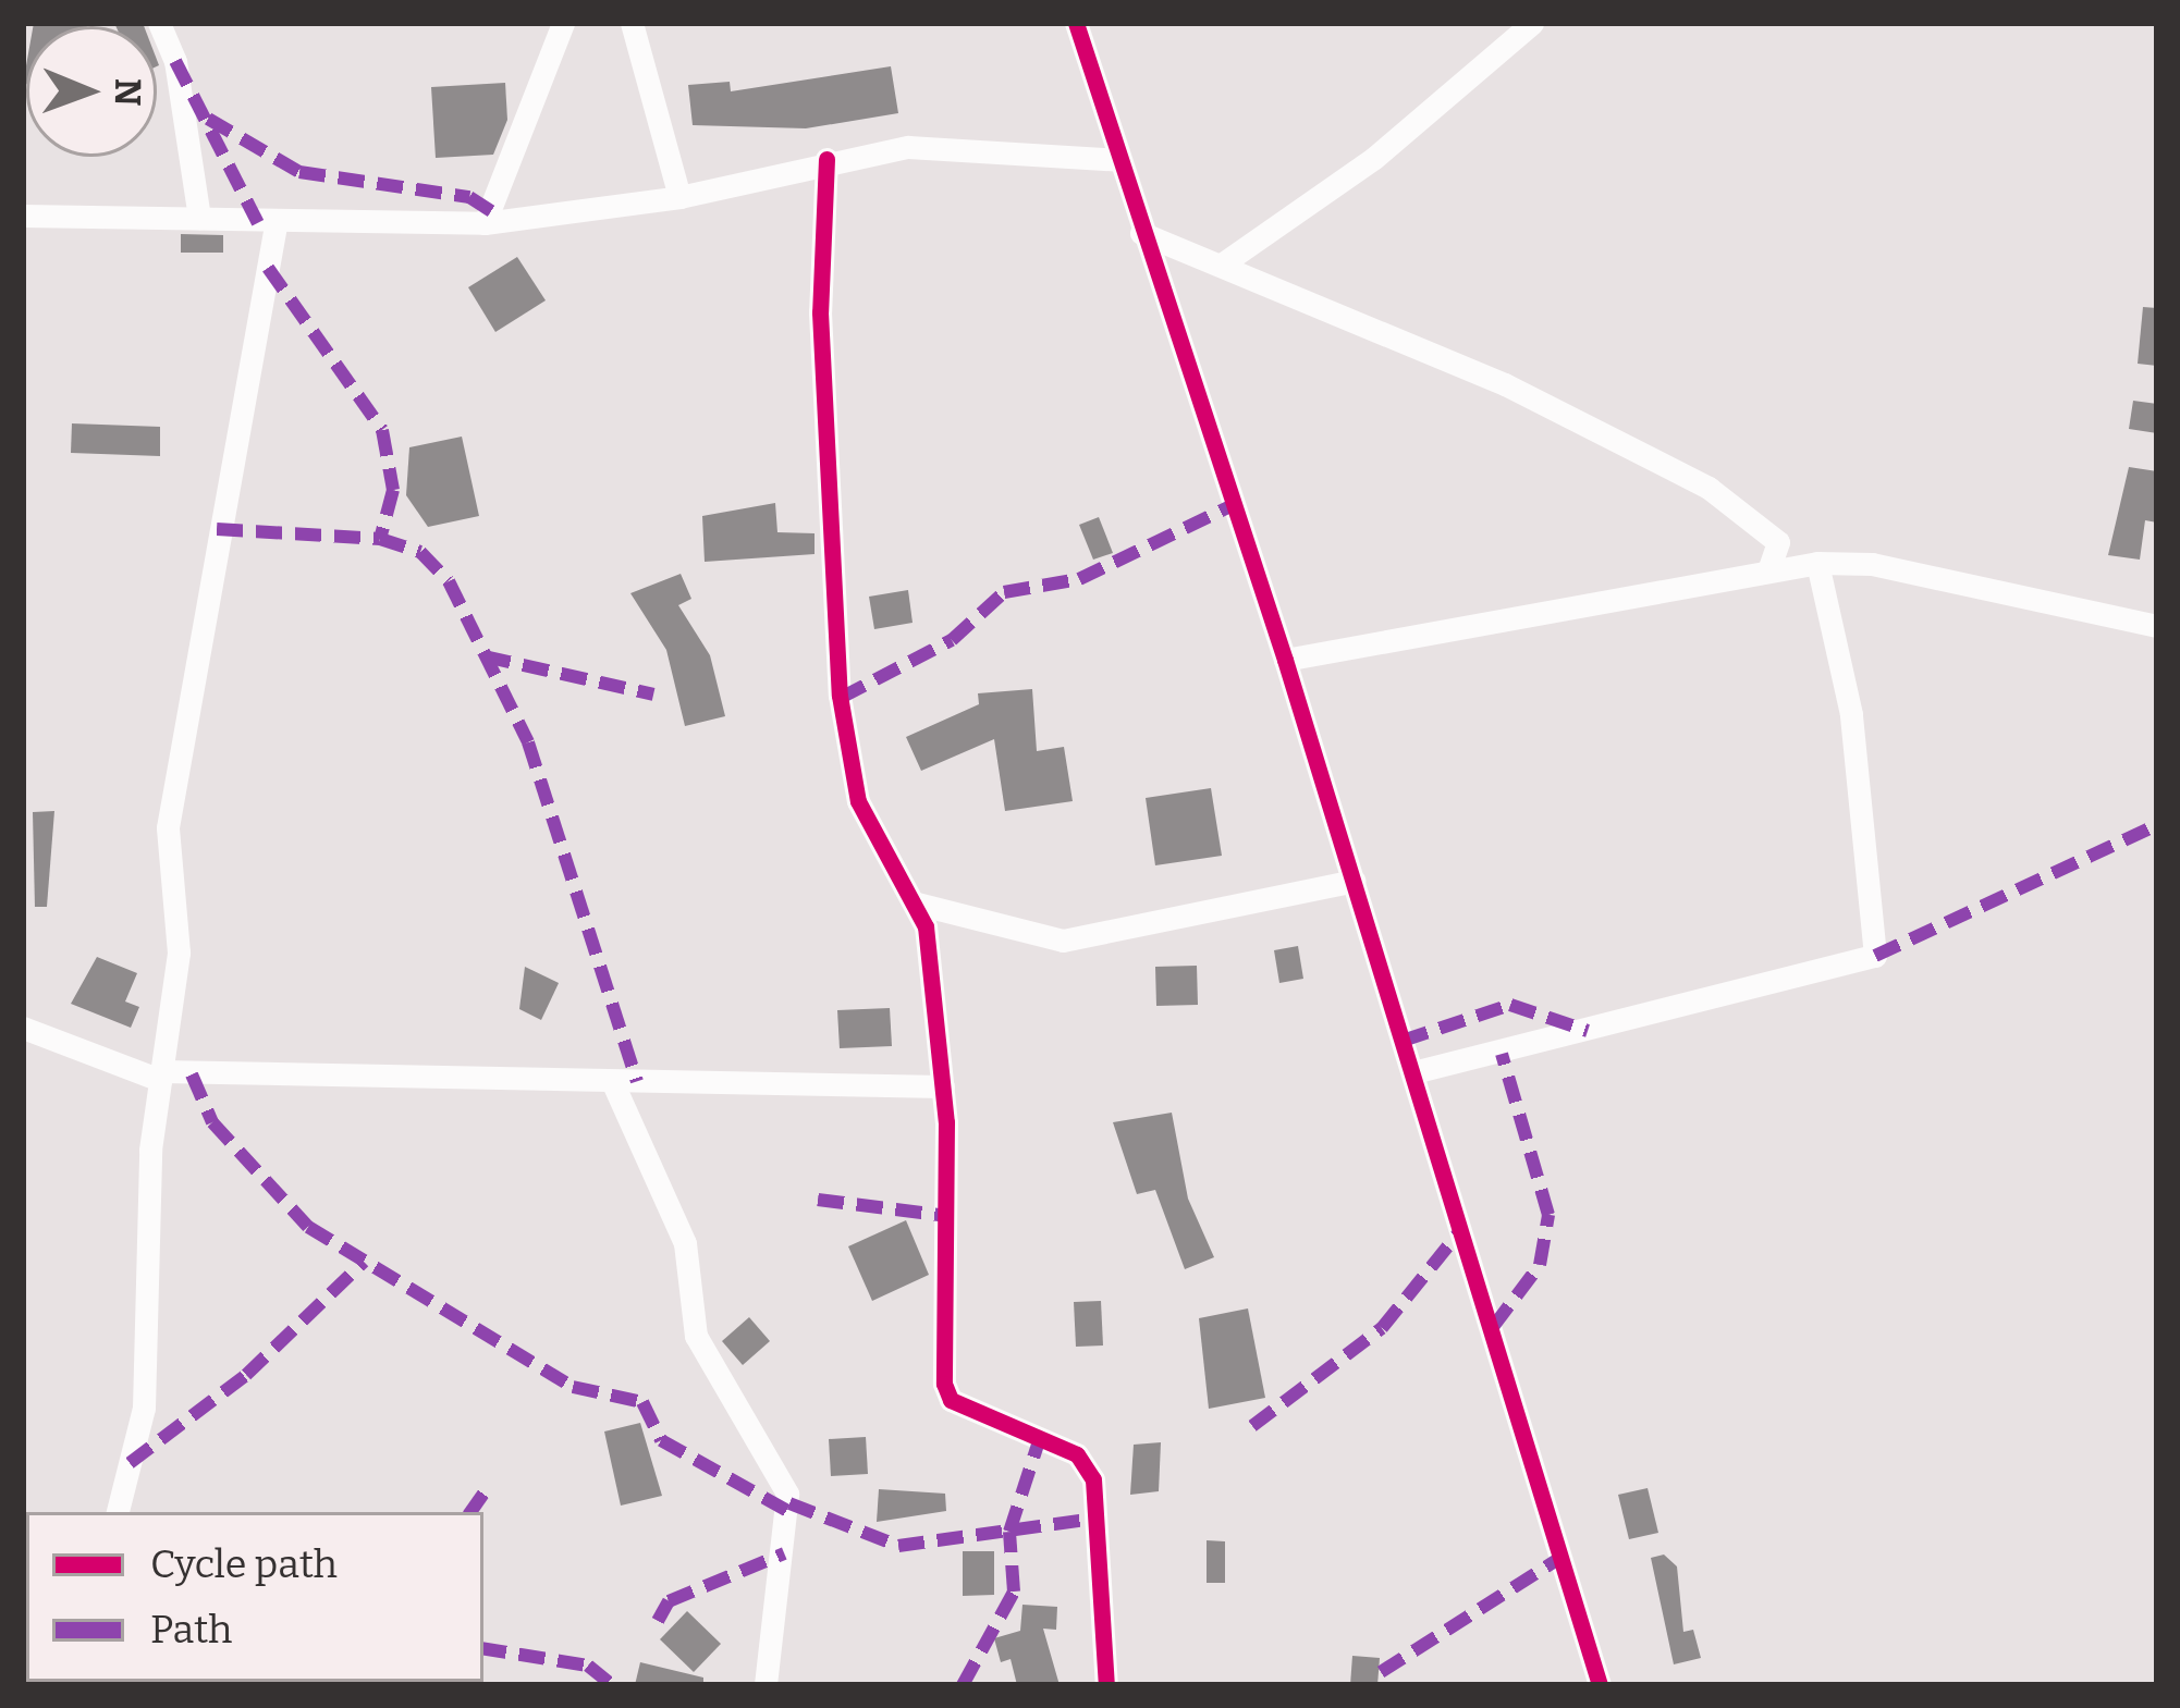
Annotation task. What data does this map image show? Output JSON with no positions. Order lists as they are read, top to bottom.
{
  "legend": ["Cycle path", "Path"],
  "north": "right"
}
